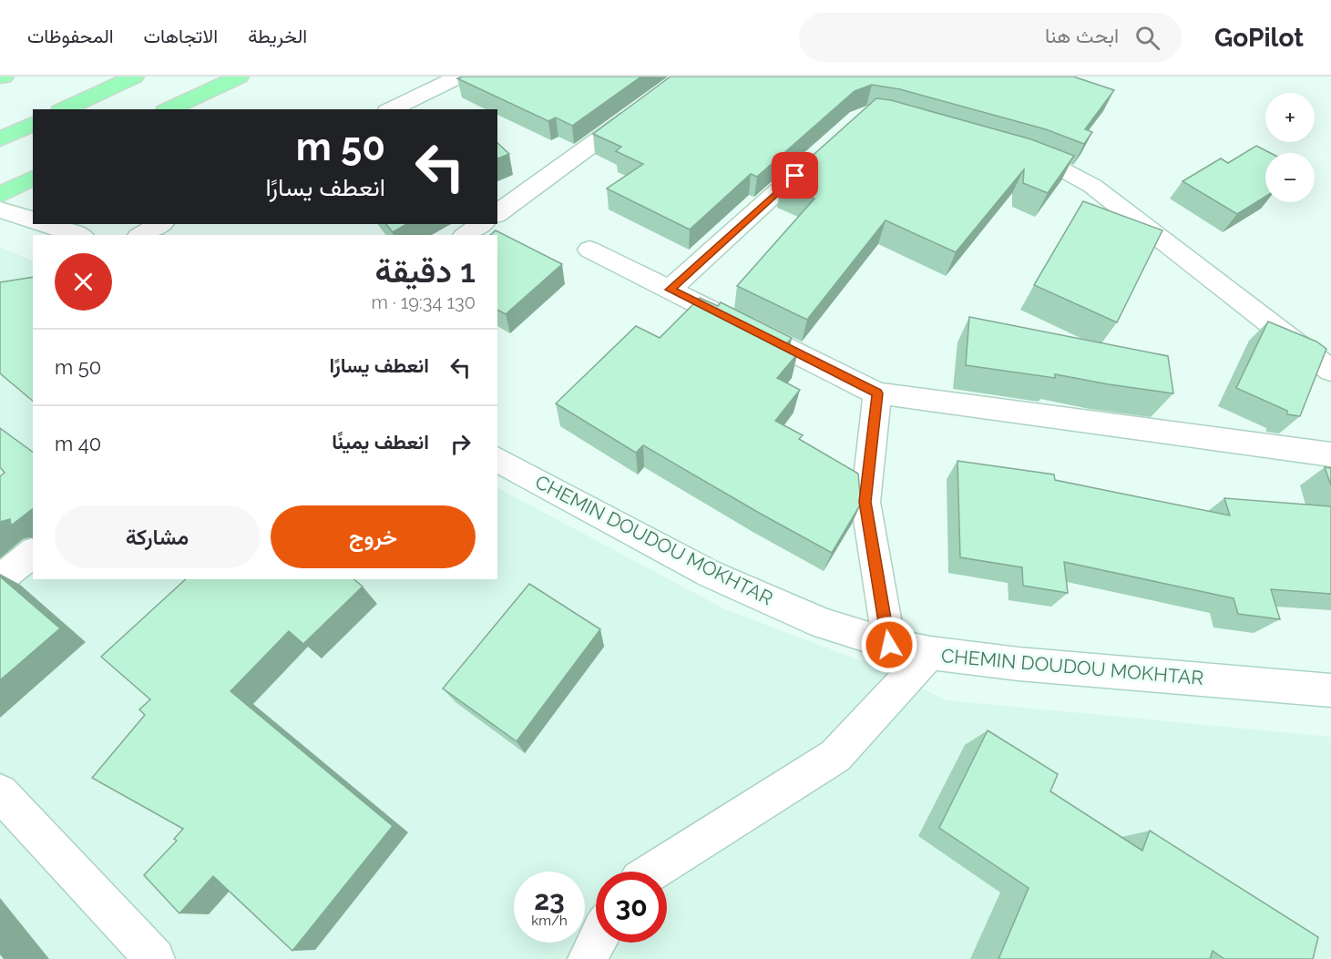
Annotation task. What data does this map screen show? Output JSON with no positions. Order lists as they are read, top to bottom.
{
  "streets": {
    "street": ["CHEMIN DOUDOU MOKHTAR"]
  },
  "page": {
    "header": "GoPilot",
    "search": "ابحث هنا",
    "nav": ["الخريطة", "الاتجاهات", "المحفوظات"],
    "map_buttons": ["+", "−"],
    "turn": ["50 m", "انعطف يسارًا"],
    "heading": ["1 دقيقة", "130 m · 19:34"],
    "list": [
      {
        "name": "انعطف يسارًا",
        "value": "50 m"
      },
      {
        "name": "انعطف يمينًا",
        "value": "40 m"
      }
    ],
    "buttons": ["خروج", "مشاركة"],
    "speed": "23 km/h",
    "limit": "30"
  }
}
